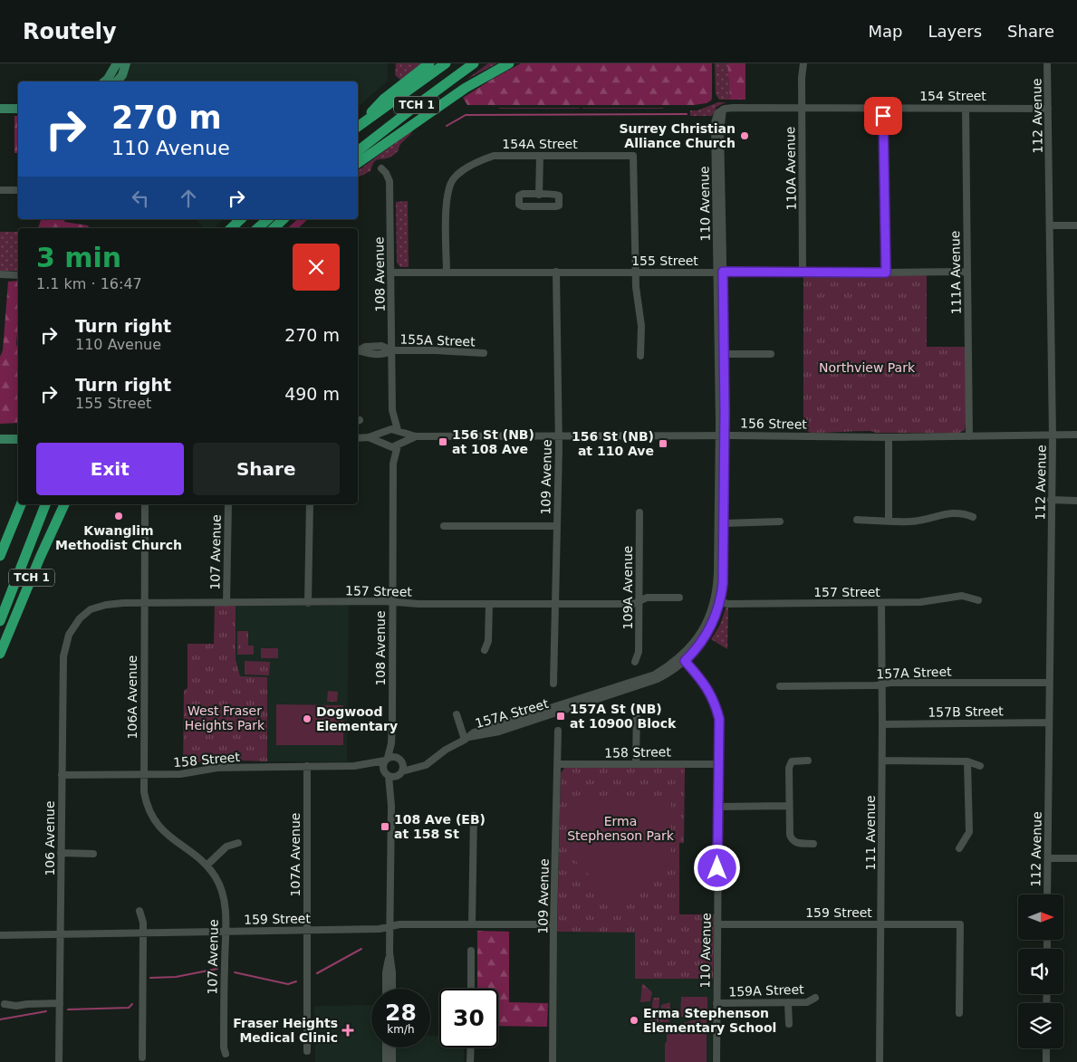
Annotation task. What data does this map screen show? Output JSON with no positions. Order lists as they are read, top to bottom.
{
  "streets": {
    "highway": ["TCH 1"],
    "street": [
      "154 Street",
      "112 Avenue",
      "154A Street",
      "110A Avenue",
      "110 Avenue",
      "155 Street",
      "111A Avenue",
      "108 Avenue",
      "155A Street",
      "156 Street",
      "109 Avenue",
      "107 Avenue",
      "109A Avenue",
      "157 Street",
      "157A Street",
      "106A Avenue",
      "157B Street",
      "158 Street",
      "111 Avenue",
      "106 Avenue",
      "107A Avenue",
      "159 Street",
      "159A Street"
    ]
  },
  "crossings": [
    ["154 Street", "112 Avenue"],
    ["154 Street", "110A Avenue"],
    ["154 Street", "110 Avenue"],
    ["154 Street", "111A Avenue"],
    ["112 Avenue", "156 Street"],
    ["112 Avenue", "157A Street"],
    ["112 Avenue", "157B Street"],
    ["154A Street", "155 Street"],
    ["110A Avenue", "155 Street"],
    ["110 Avenue", "155 Street"],
    ["110 Avenue", "156 Street"],
    ["110 Avenue", "157 Street"],
    ["110 Avenue", "157A Street"],
    ["110 Avenue", "158 Street"],
    ["110 Avenue", "159 Street"],
    ["110 Avenue", "159A Street"],
    ["155 Street", "111A Avenue"],
    ["155 Street", "108 Avenue"],
    ["155 Street", "109 Avenue"],
    ["111A Avenue", "156 Street"],
    ["108 Avenue", "155A Street"],
    ["108 Avenue", "156 Street"],
    ["108 Avenue", "157 Street"],
    ["108 Avenue", "157A Street"],
    ["108 Avenue", "158 Street"],
    ["156 Street", "109 Avenue"],
    ["109 Avenue", "157 Street"],
    ["109 Avenue", "158 Street"],
    ["109 Avenue", "159 Street"],
    ["107 Avenue", "157 Street"],
    ["107 Avenue", "106A Avenue"],
    ["107 Avenue", "159 Street"],
    ["109A Avenue", "157 Street"],
    ["157 Street", "106A Avenue"],
    ["157 Street", "111 Avenue"],
    ["157 Street", "106 Avenue"],
    ["157A Street", "158 Street"],
    ["157A Street", "111 Avenue"],
    ["106A Avenue", "158 Street"],
    ["157B Street", "111 Avenue"],
    ["158 Street", "106 Avenue"],
    ["158 Street", "107A Avenue"],
    ["111 Avenue", "159 Street"],
    ["106 Avenue", "159 Street"],
    ["107A Avenue", "159 Street"]
  ],
  "parks": ["Northview Park", "West Fraser Heights Park", "Erma Stephenson Park"],
  "places": {
    "other": [
      "Surrey Christian Alliance Church",
      "Kwanglim Methodist Church",
      "Dogwood Elementary",
      "Erma Stephenson Elementary School"
    ],
    "transit": [
      "156 St (NB) at 108 Ave",
      "156 St (NB) at 110 Ave",
      "157A St (NB) at 10900 Block",
      "108 Ave (EB) at 158 St"
    ],
    "health": ["Fraser Heights Medical Clinic"]
  },
  "north": "right",
  "page": {
    "header": "Routely",
    "nav": ["Map", "Layers", "Share"],
    "turn": ["270 m", "110 Avenue"],
    "heading": ["3 min", "1.1 km · 16:47"],
    "list": [
      {
        "name": "Turn right",
        "note": "110 Avenue",
        "value": "270 m"
      },
      {
        "name": "Turn right",
        "note": "155 Street",
        "value": "490 m"
      }
    ],
    "buttons": ["Exit", "Share"],
    "speed": "28 km/h",
    "limit": "30"
  }
}
